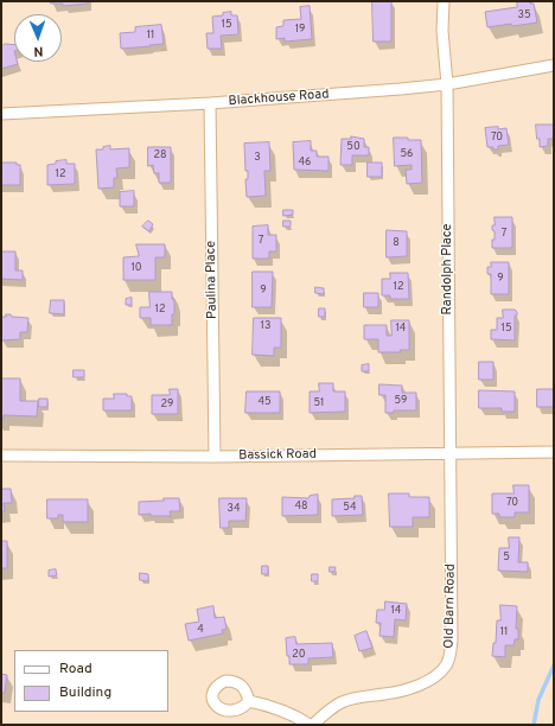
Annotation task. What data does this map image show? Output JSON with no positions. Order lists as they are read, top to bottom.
{
  "streets": {
    "street": [
      "Blackhouse Road",
      "Randolph Place",
      "Paulina Place",
      "Bassick Road",
      "Old Barn Road"
    ]
  },
  "crossings": [
    ["Blackhouse Road", "Randolph Place"],
    ["Blackhouse Road", "Paulina Place"],
    ["Randolph Place", "Bassick Road"],
    ["Randolph Place", "Old Barn Road"],
    ["Paulina Place", "Bassick Road"],
    ["Bassick Road", "Old Barn Road"]
  ],
  "house_numbers": [
    "35",
    "15",
    "19",
    "11",
    "70",
    "50",
    "56",
    "28",
    "3",
    "46",
    "12",
    "7",
    "7",
    "8",
    "10",
    "9",
    "12",
    "9",
    "12",
    "13",
    "14",
    "15",
    "59",
    "45",
    "51",
    "29",
    "70",
    "48",
    "54",
    "34",
    "5",
    "14",
    "4",
    "11",
    "20"
  ],
  "legend": ["Road", "Building"],
  "north": "bottom"
}
